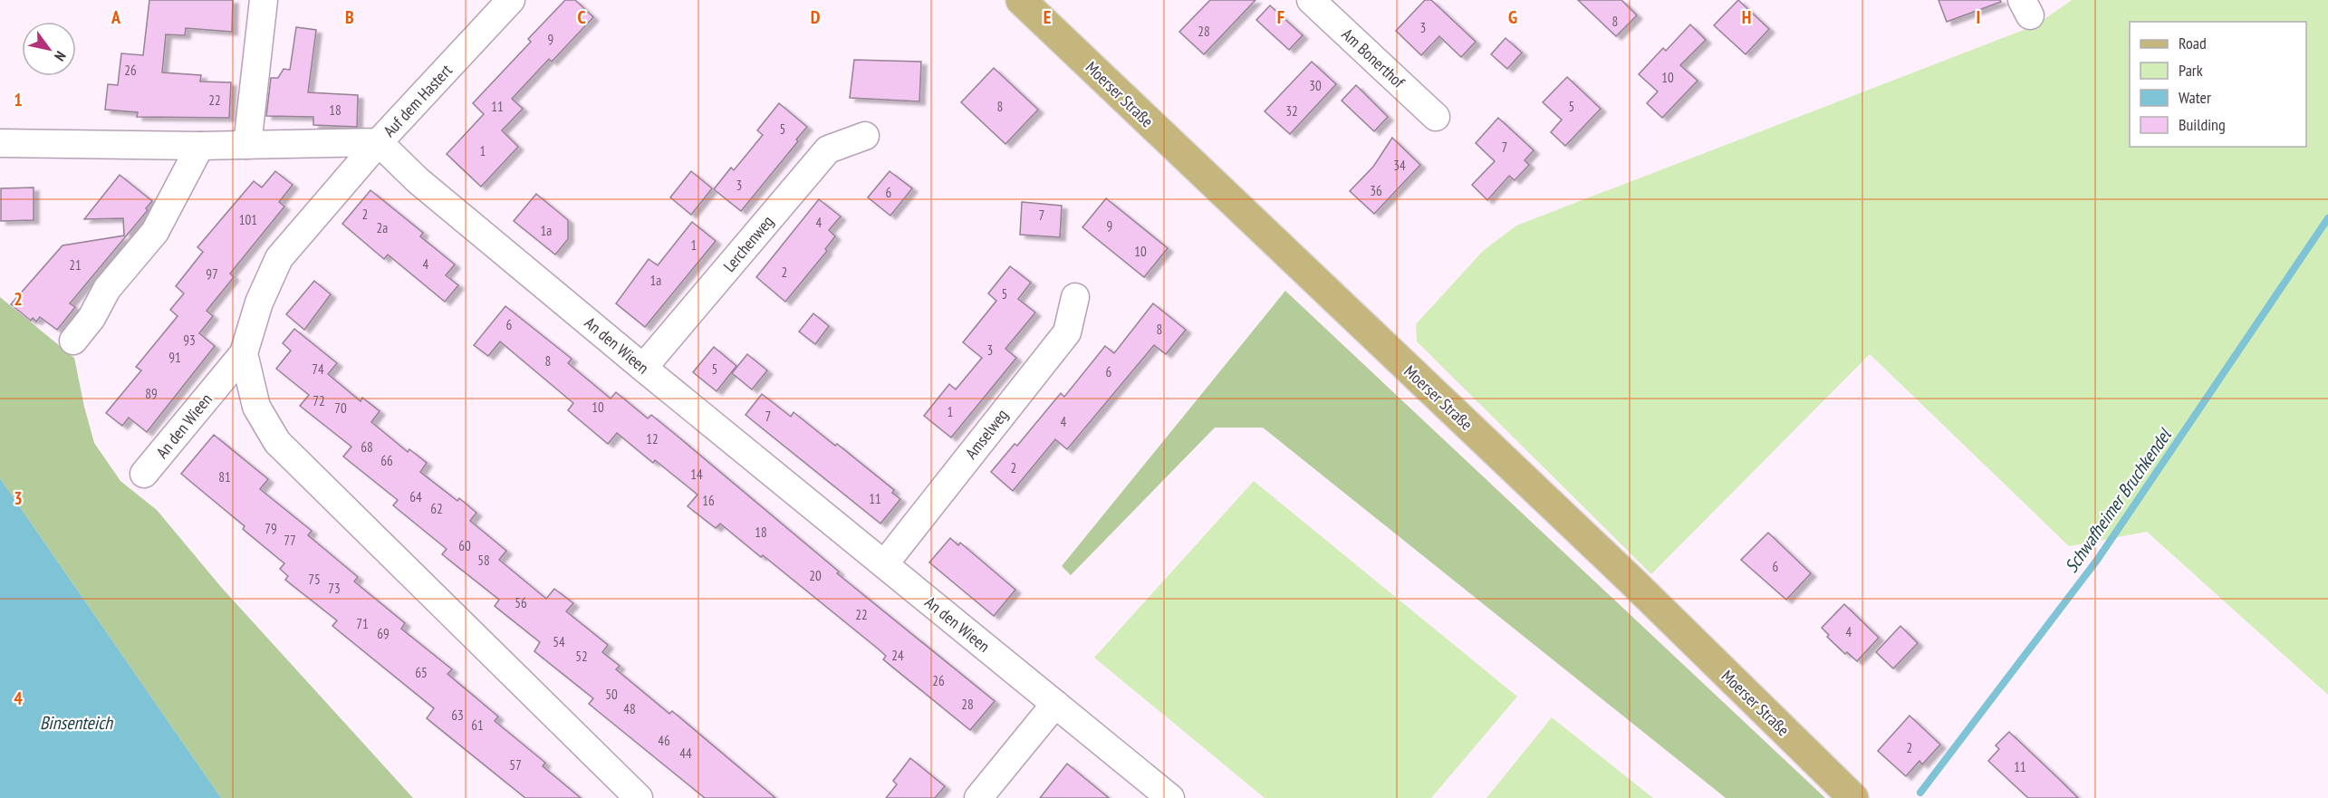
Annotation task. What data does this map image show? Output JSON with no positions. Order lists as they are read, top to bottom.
{
  "streets": {
    "main road": ["Moerser Straße"],
    "street": [
      "Am Bonerthof",
      "Auf dem Hastert",
      "Lerchenweg",
      "An den Wieen",
      "Amselweg"
    ]
  },
  "crossings": [
    ["Auf dem Hastert", "An den Wieen"],
    ["Lerchenweg", "An den Wieen"],
    ["An den Wieen", "Amselweg"]
  ],
  "water": ["Schwafheimer Bruchkendel", "Binsenteich"],
  "house_numbers": [
    "8",
    "3",
    "28",
    "9",
    "26",
    "10",
    "30",
    "22",
    "11",
    "8",
    "5",
    "18",
    "32",
    "5",
    "7",
    "1",
    "34",
    "3",
    "36",
    "6",
    "2",
    "7",
    "101",
    "4",
    "9",
    "2a",
    "1a",
    "1",
    "10",
    "4",
    "21",
    "2",
    "97",
    "1a",
    "5",
    "6",
    "8",
    "93",
    "3",
    "91",
    "8",
    "74",
    "5",
    "6",
    "89",
    "72",
    "10",
    "70",
    "1",
    "7",
    "4",
    "12",
    "68",
    "66",
    "2",
    "14",
    "81",
    "64",
    "11",
    "16",
    "62",
    "79",
    "18",
    "77",
    "60",
    "58",
    "6",
    "20",
    "75",
    "73",
    "56",
    "22",
    "71",
    "4",
    "69",
    "54",
    "24",
    "52",
    "65",
    "26",
    "50",
    "28",
    "48",
    "63",
    "61",
    "46",
    "2",
    "44",
    "57",
    "11"
  ],
  "legend": [
    "Road",
    "Park",
    "Water",
    "Building"
  ],
  "north": "bottom right",
  "grid": {
    "columns": [
      "A",
      "B",
      "C",
      "D",
      "E",
      "F",
      "G",
      "H",
      "I"
    ],
    "rows": [
      "1",
      "2",
      "3",
      "4"
    ]
  }
}
